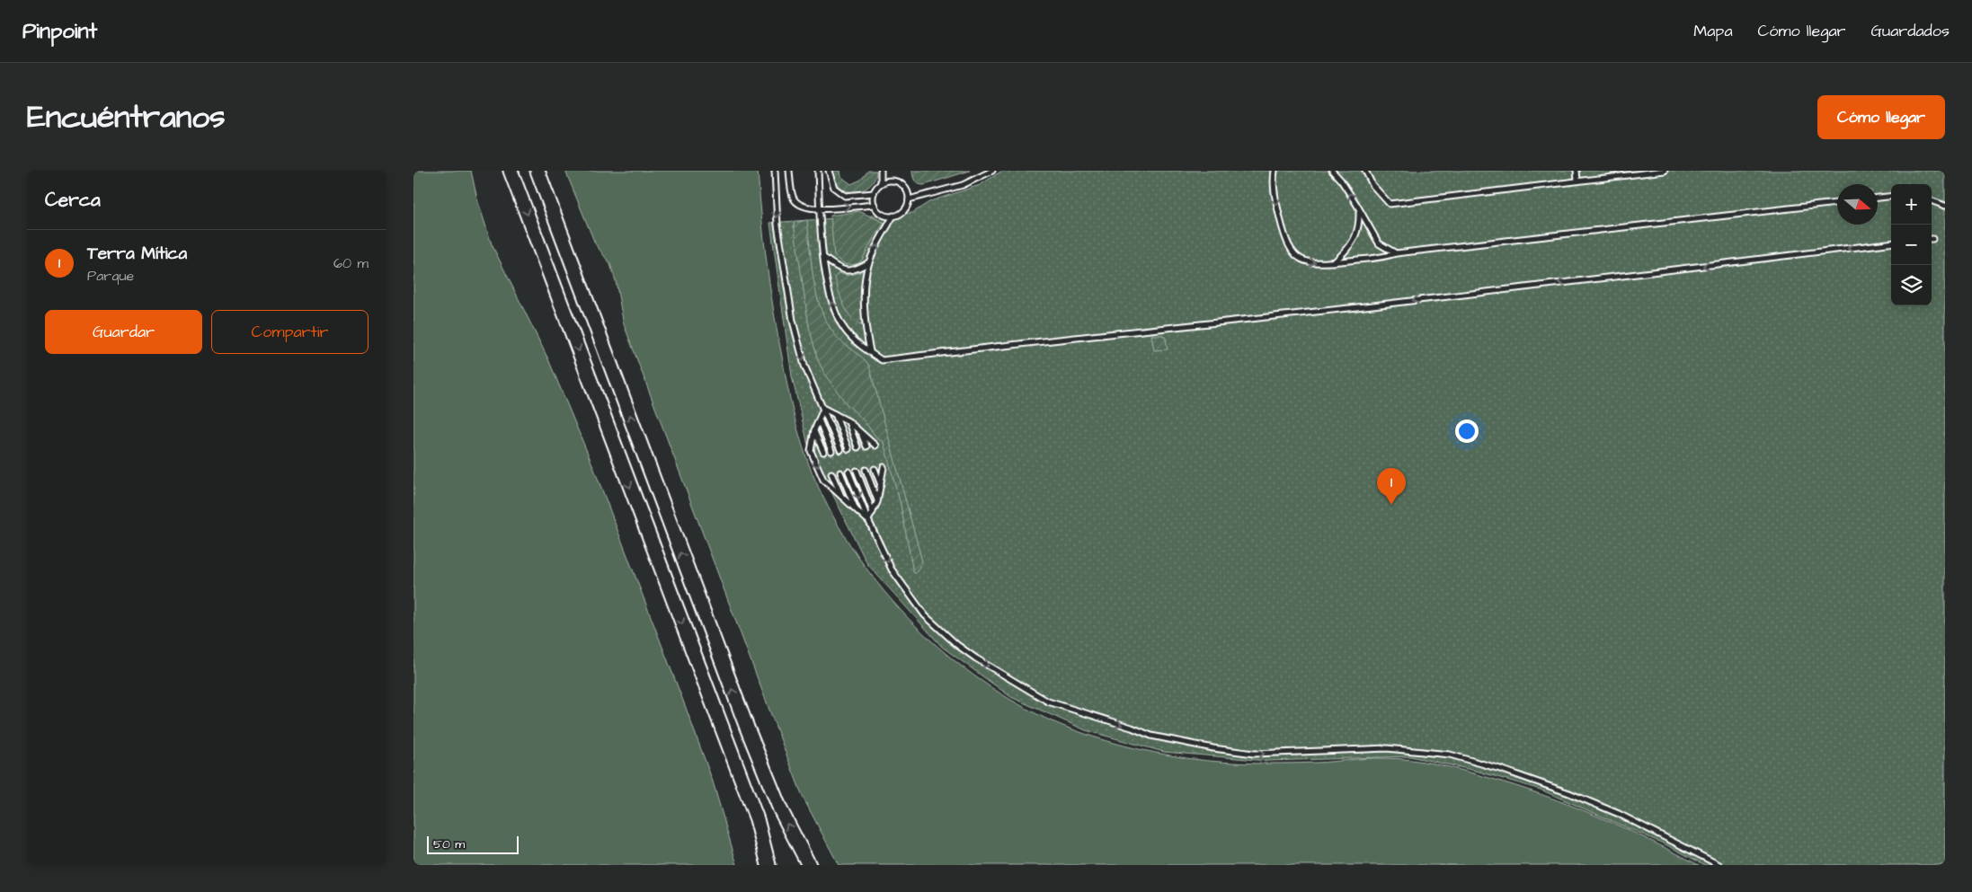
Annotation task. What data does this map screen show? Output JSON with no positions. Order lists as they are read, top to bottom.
{
  "scale_bar": "50 m",
  "north": "right",
  "page": {
    "header": "Pinpoint",
    "nav": ["Mapa", "Cómo llegar", "Guardados"],
    "title": "Encuéntranos",
    "buttons": [
      "Cómo llegar",
      ["Guardar", "Compartir"]
    ],
    "heading": "Cerca",
    "map_buttons": ["+", "−"],
    "list": [
      {
        "mark": "1",
        "name": "Terra Mítica",
        "note": "Parque",
        "value": "60 m"
      }
    ],
    "pins": "1",
    "scale": "50 m"
  }
}
